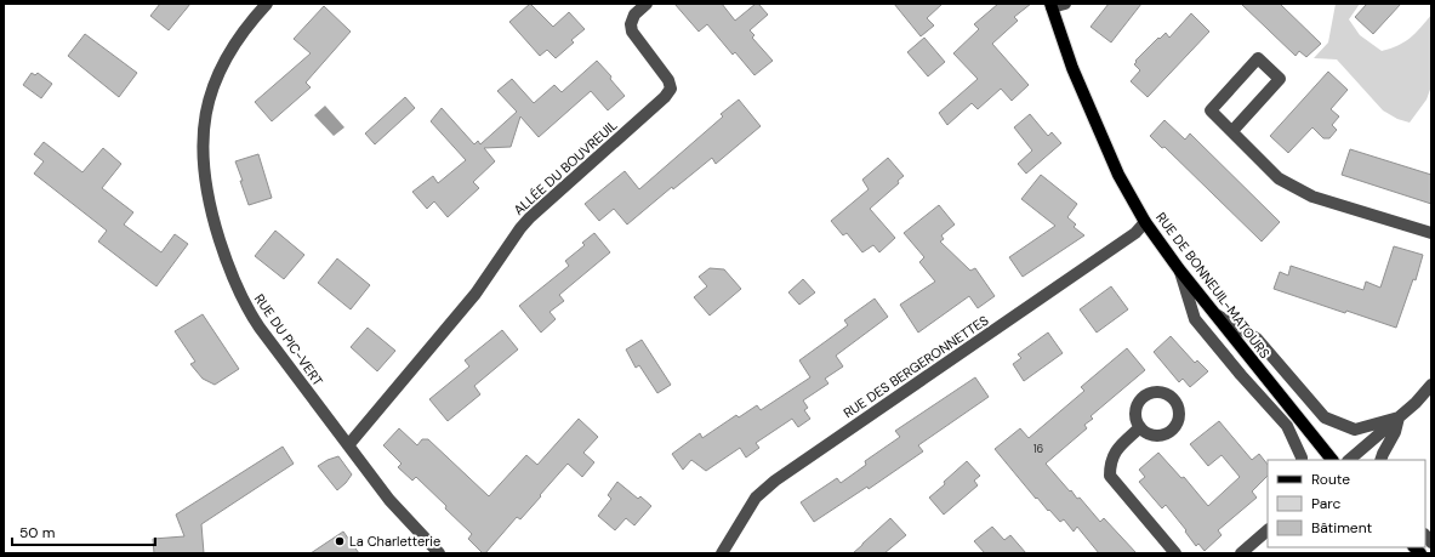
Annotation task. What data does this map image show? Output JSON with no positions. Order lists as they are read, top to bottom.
{
  "streets": {
    "main road": ["RUE DE BONNEUIL-MATOURS"],
    "street": ["ALLÉE DU BOUVREUIL", "RUE DU PIC-VERT", "RUE DES BERGERONNETTES"]
  },
  "crossings": [
    ["ALLÉE DU BOUVREUIL", "RUE DU PIC-VERT"],
    ["RUE DE BONNEUIL-MATOURS", "RUE DES BERGERONNETTES"]
  ],
  "places": ["La Charletterie"],
  "house_numbers": ["16"],
  "legend": ["Route", "Parc", "Bâtiment"],
  "scale_bar": "50 m"
}
